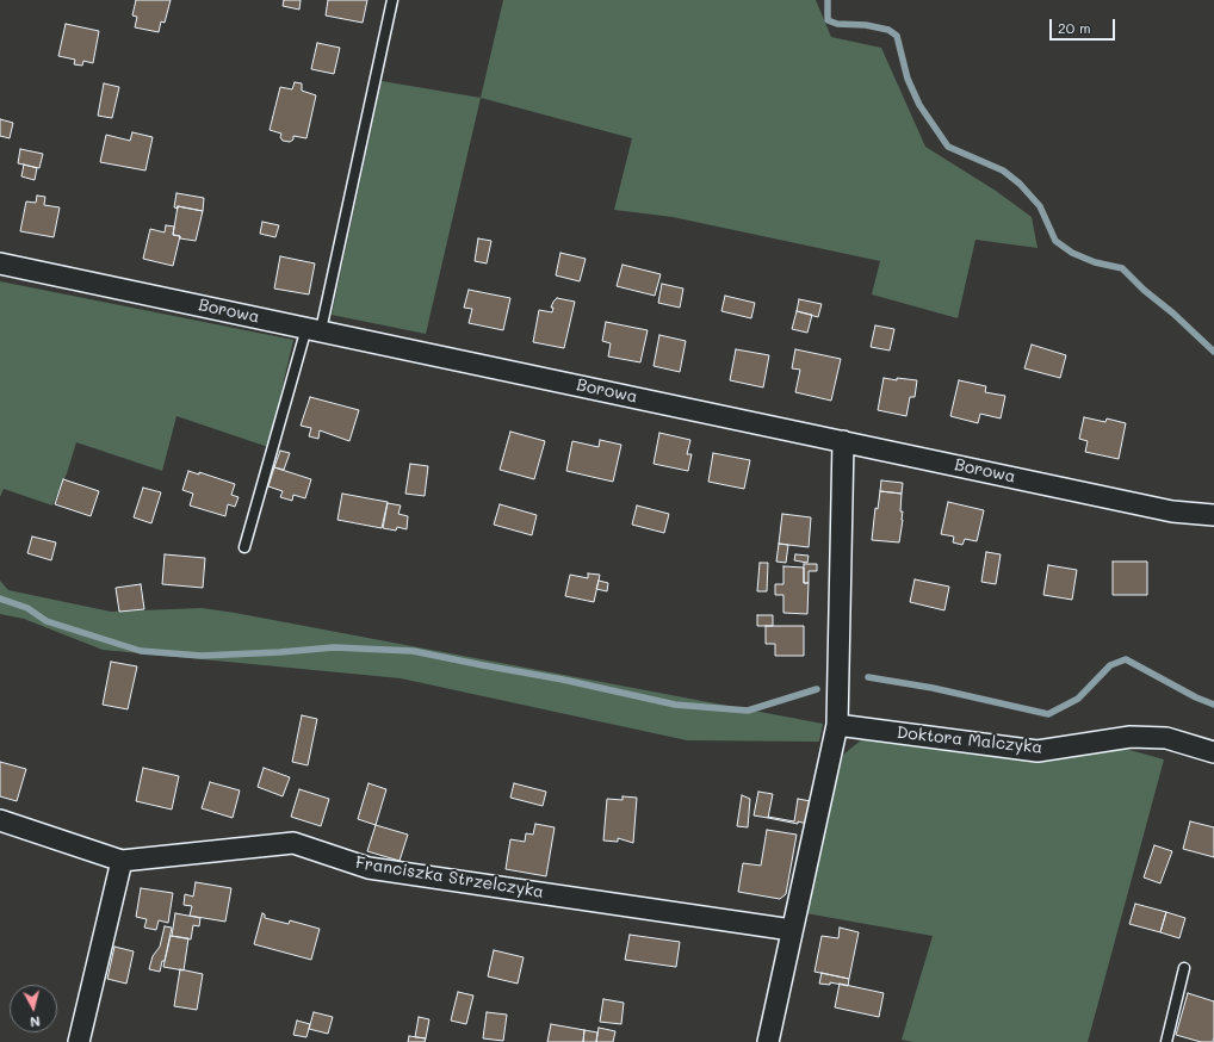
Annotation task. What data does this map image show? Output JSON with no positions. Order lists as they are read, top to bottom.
{
  "streets": {
    "street": ["Borowa", "Doktora Malczyka", "Franciszka Strzelczyka"]
  },
  "scale_bar": "20 m",
  "north": "bottom"
}
